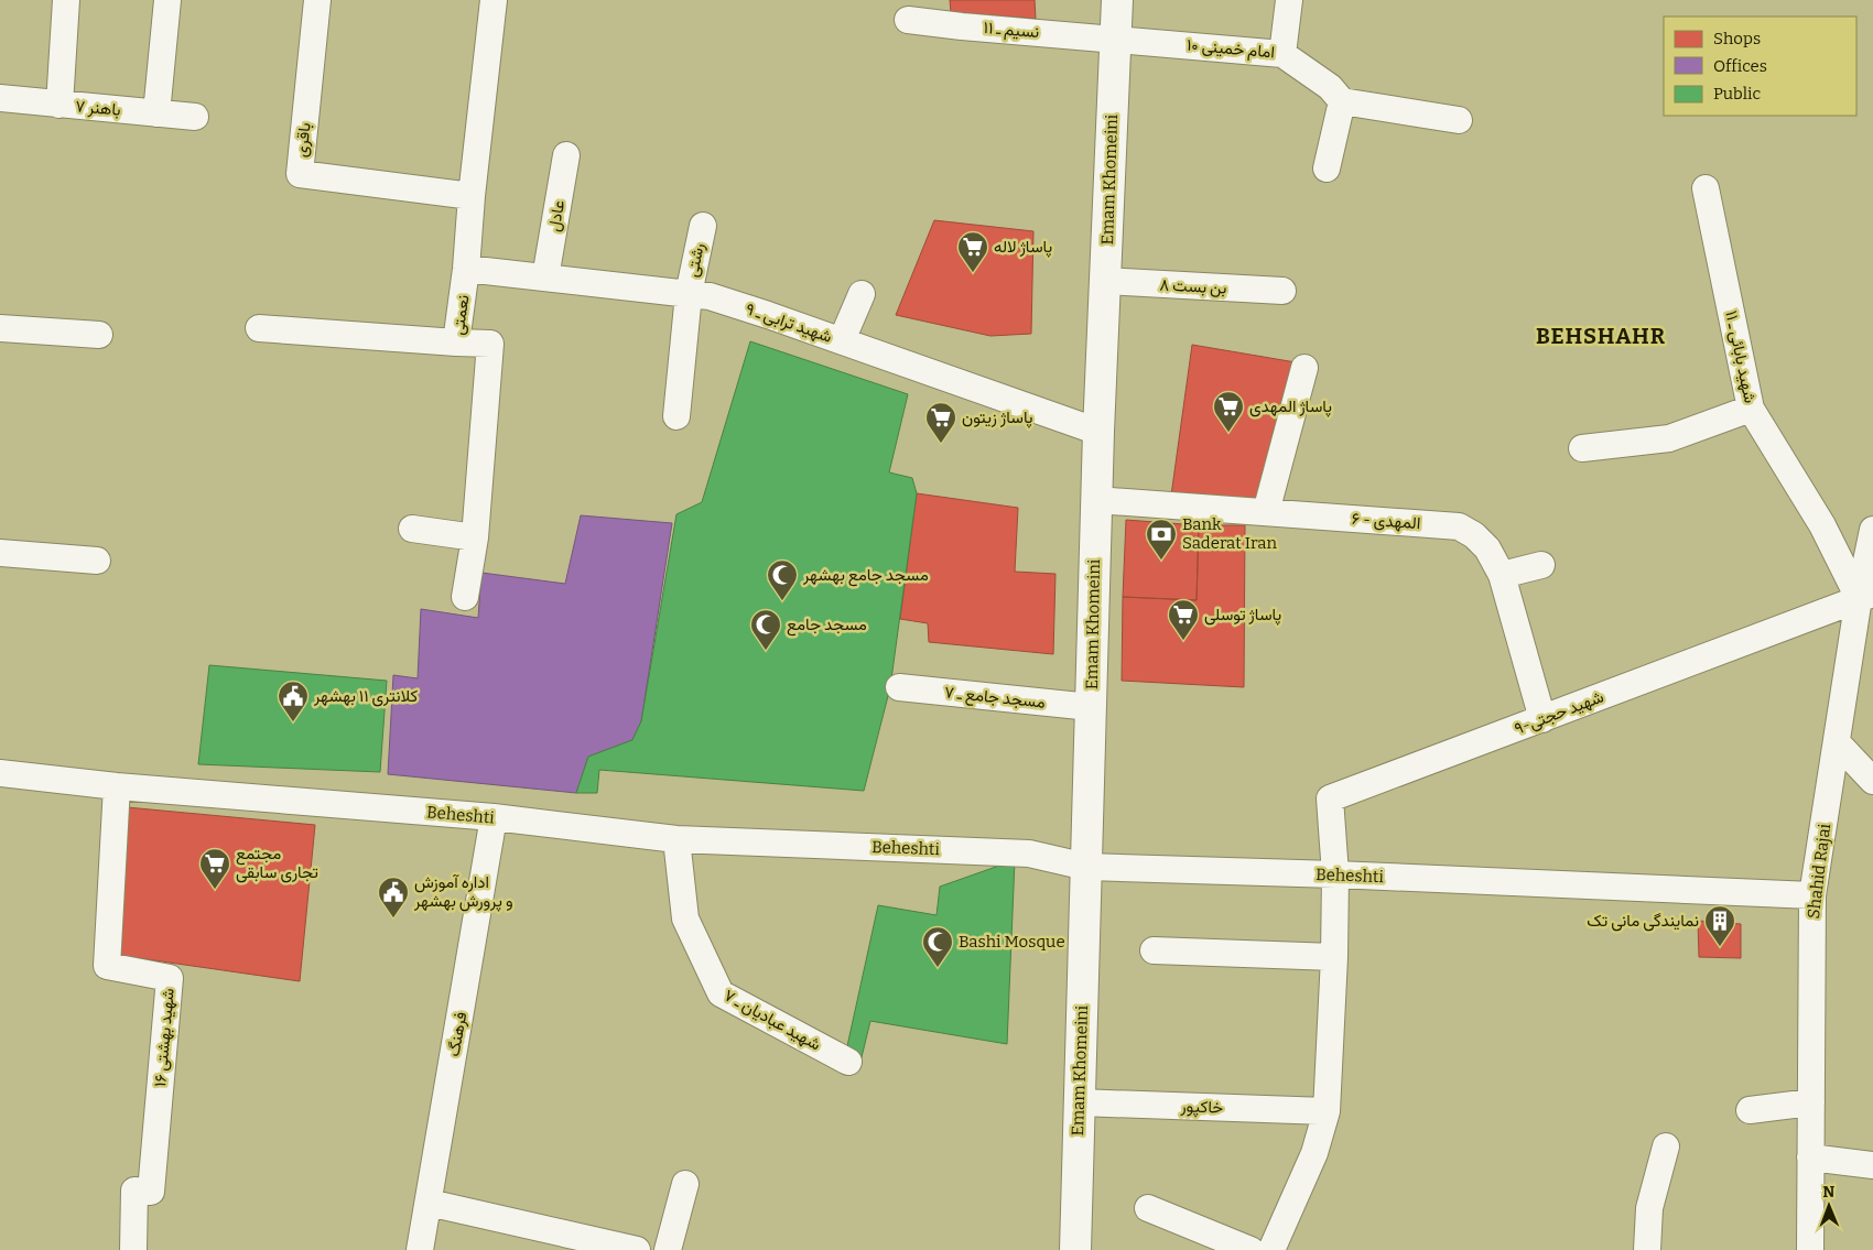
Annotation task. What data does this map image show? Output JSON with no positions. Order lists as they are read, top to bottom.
{
  "streets": {
    "main road": ["Emam Khomeini"],
    "street": [
      "نسیم ـ ۱۱",
      "امام خمینی ۱۰",
      "باهنر ۷",
      "باقری",
      "عادل",
      "رشتی",
      "بن بست ۸",
      "نعمتی",
      "شهید ترابی ـ ۹",
      "شهید بابائی ـ ۱۱",
      "المهدی - ۶",
      "مسجد جامع ـ ۷",
      "شهید حجتی-۹",
      "Beheshti",
      "Shahid Rajai",
      "شهید عبادیان ـ ۷",
      "فرهنگ",
      "شهید بهشتی ۱۶",
      "خاکپور"
    ]
  },
  "crossings": [
    ["نسیم ـ ۱۱", "امام خمینی ۱۰"],
    ["نسیم ـ ۱۱", "Emam Khomeini"],
    ["امام خمینی ۱۰", "Emam Khomeini"],
    ["باقری", "نعمتی"],
    ["Emam Khomeini", "بن بست ۸"],
    ["Emam Khomeini", "شهید ترابی ـ ۹"],
    ["Emam Khomeini", "المهدی - ۶"],
    ["Emam Khomeini", "مسجد جامع ـ ۷"],
    ["Emam Khomeini", "Beheshti"],
    ["Emam Khomeini", "خاکپور"],
    ["عادل", "شهید ترابی ـ ۹"],
    ["رشتی", "شهید ترابی ـ ۹"],
    ["نعمتی", "شهید ترابی ـ ۹"],
    ["شهید بابائی ـ ۱۱", "شهید حجتی-۹"],
    ["شهید بابائی ـ ۱۱", "Shahid Rajai"],
    ["المهدی - ۶", "شهید حجتی-۹"],
    ["شهید حجتی-۹", "Beheshti"],
    ["شهید حجتی-۹", "Shahid Rajai"],
    ["Beheshti", "Shahid Rajai"],
    ["Beheshti", "شهید عبادیان ـ ۷"],
    ["Beheshti", "فرهنگ"],
    ["Beheshti", "شهید بهشتی ۱۶"]
  ],
  "districts": ["BEHSHAHR"],
  "places": {
    "supermarket": [
      "پاساژ لاله",
      "پاساژ المهدی",
      "پاساژ زیتون",
      "پاساژ توسلی",
      "مجتمع تجاری سابقی"
    ],
    "bank": ["Bank Saderat Iran"],
    "mosque": ["مسجد جامع بهشهر", "مسجد جامع", "Bashi Mosque"],
    "public building": ["کلانتری ۱۱ بهشهر", "اداره آموزش و پرورش بهشهر"],
    "building": ["نمایندگی مانی تک"]
  },
  "legend": ["Shops", "Offices", "Public"],
  "north": "top"
}
